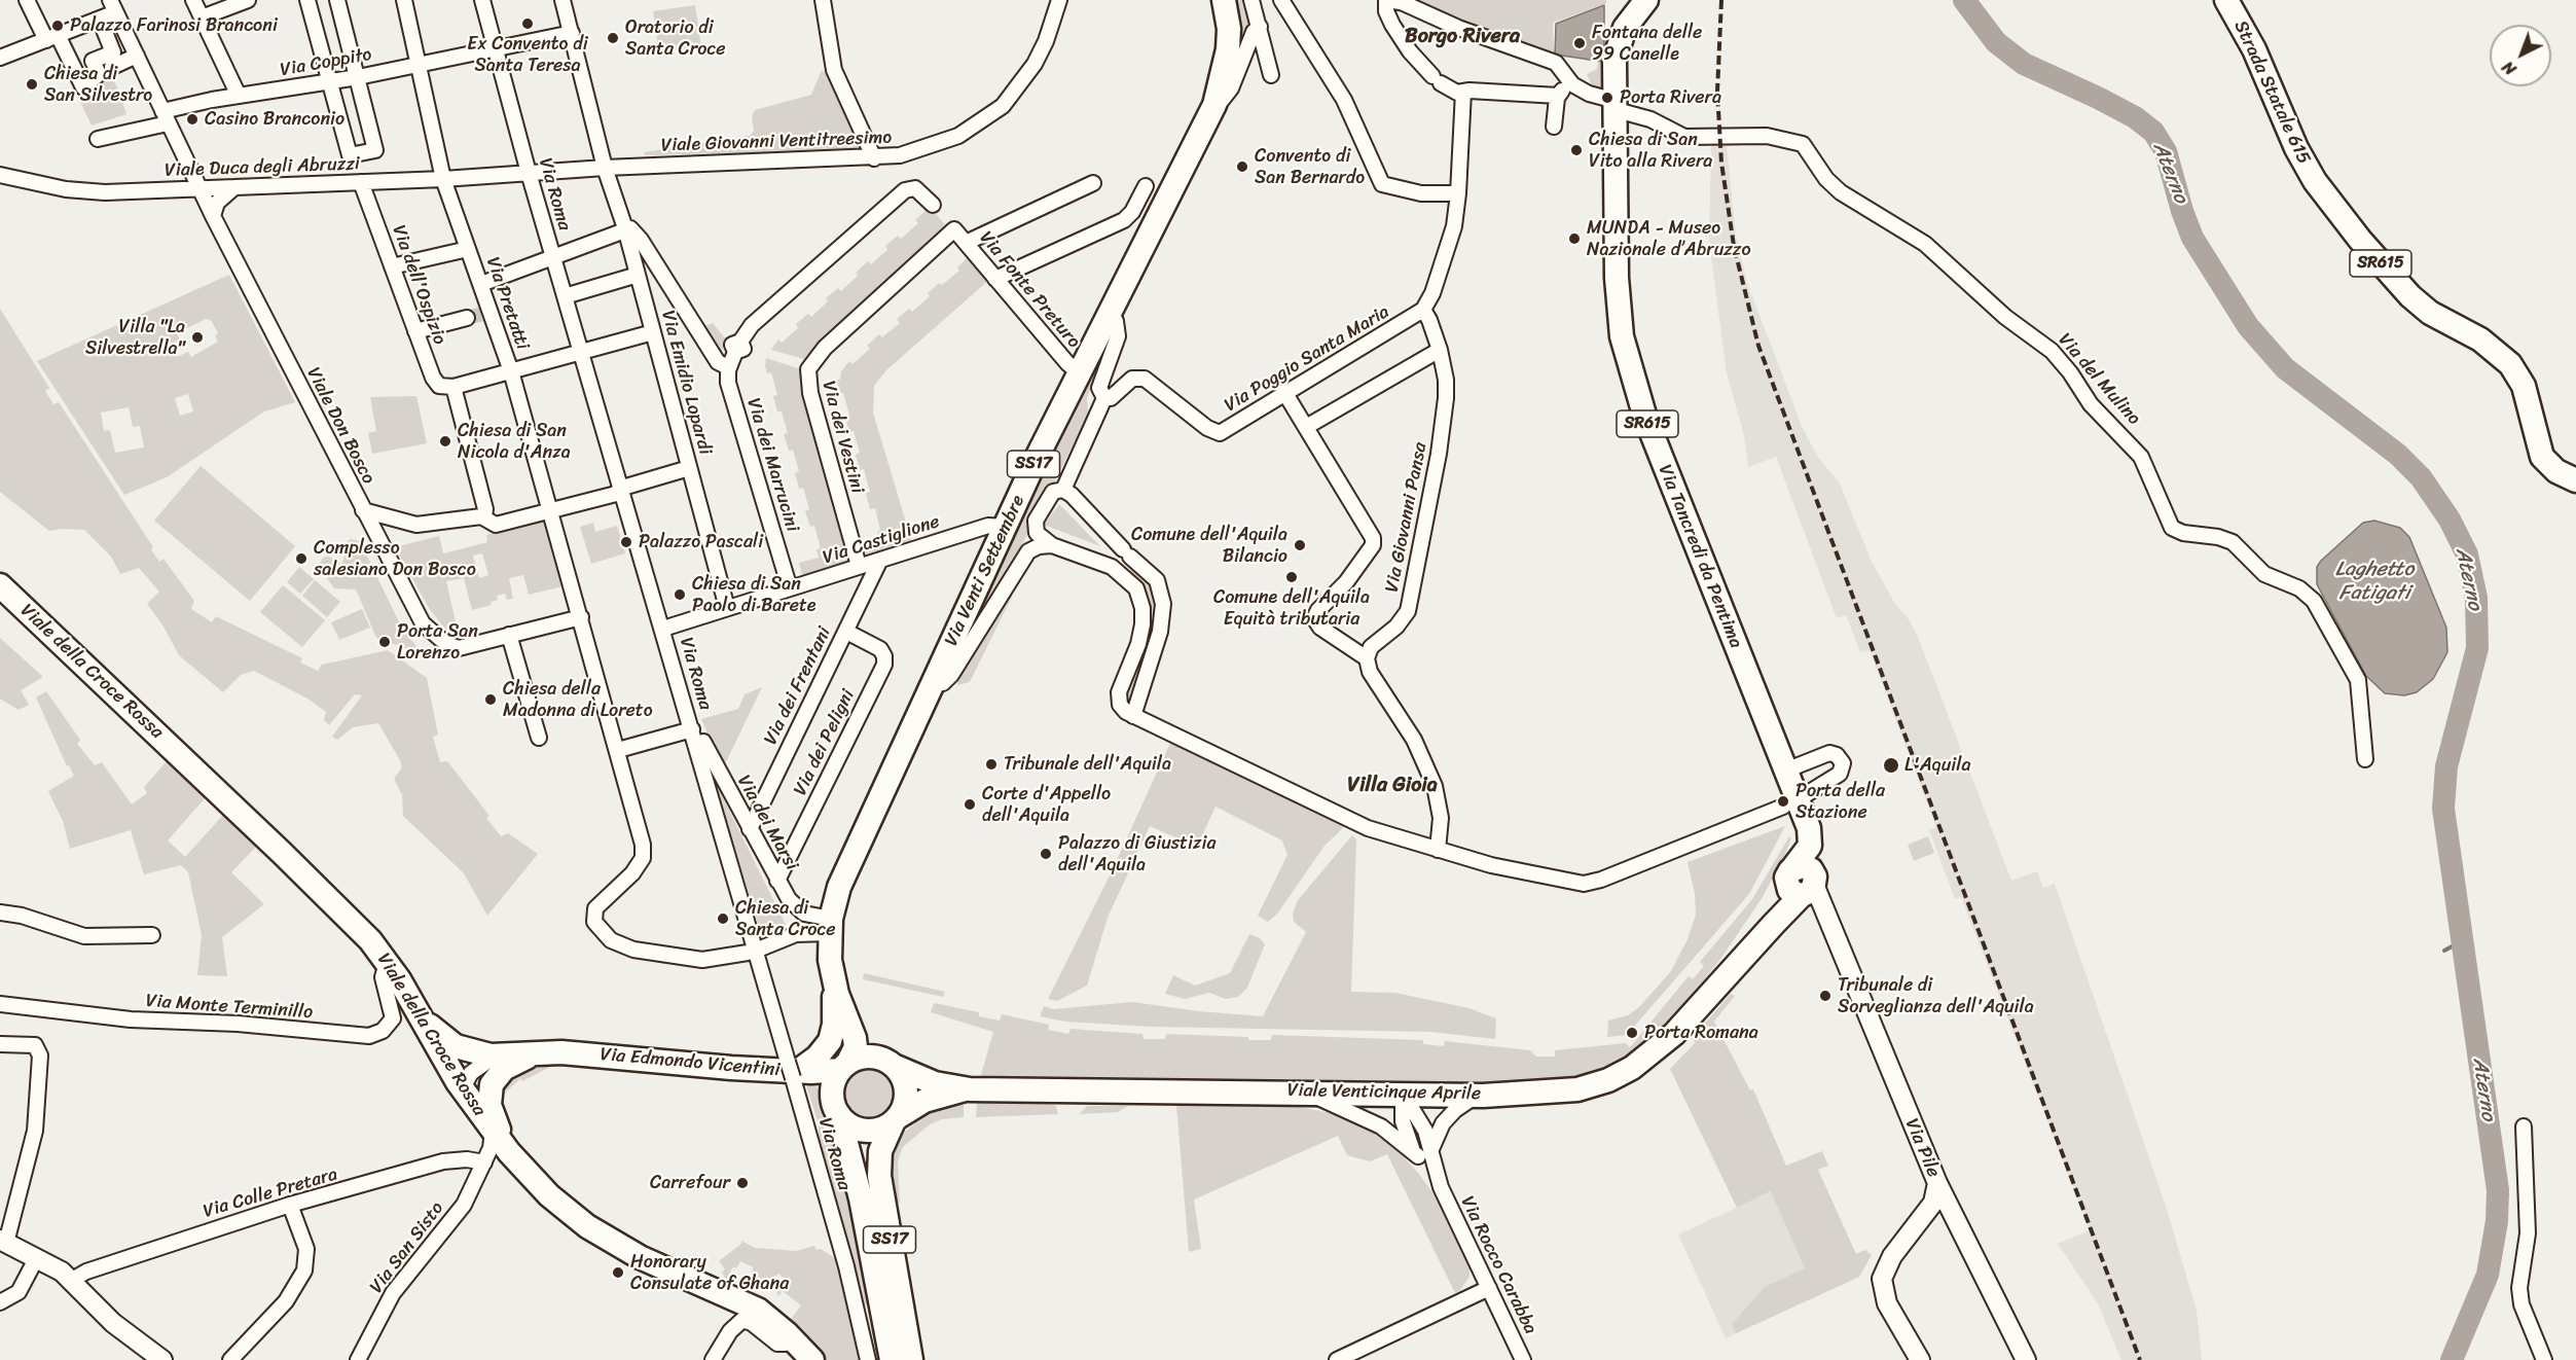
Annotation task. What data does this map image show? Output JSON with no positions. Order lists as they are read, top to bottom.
{
  "streets": {
    "main road": [
      "Strada Statale 615",
      "SR615",
      "SS17",
      "Via Tancredi da Pentima",
      "Via Venti Settembre",
      "Viale della Croce Rossa",
      "Via Edmondo Vicentini",
      "Viale Venticinque Aprile"
    ],
    "street": [
      "Via Coppito",
      "Viale Giovanni Ventitreesimo",
      "Viale Duca degli Abruzzi",
      "Via Roma",
      "Via dell'Ospizio",
      "Via Fonte Preturo",
      "Via Pretatti",
      "Via Poggio Santa Maria",
      "Via del Mulino",
      "Via Emidio Lopardi",
      "Viale Don Bosco",
      "Via dei Vestini",
      "Via dei Marrucini",
      "Via Giovanni Pansa",
      "Via Castiglione",
      "Via dei Frentani",
      "Via dei Peligni",
      "Via dei Marsi",
      "Via Monte Terminillo",
      "Via Pile",
      "Via Colle Pretara",
      "Via San Sisto",
      "Via Rocco Carabba"
    ]
  },
  "crossings": [
    ["Via Coppito", "Via Roma"],
    ["Via Coppito", "Via Pretatti"],
    ["Via Coppito", "Via Emidio Lopardi"],
    ["Via Coppito", "Viale Don Bosco"],
    ["Viale Giovanni Ventitreesimo", "Viale Duca degli Abruzzi"],
    ["Viale Giovanni Ventitreesimo", "Via Roma"],
    ["Viale Giovanni Ventitreesimo", "Via Emidio Lopardi"],
    ["Viale Duca degli Abruzzi", "Via Roma"],
    ["Viale Duca degli Abruzzi", "Via dell'Ospizio"],
    ["Viale Duca degli Abruzzi", "Via Pretatti"],
    ["Viale Duca degli Abruzzi", "Viale Don Bosco"],
    ["Via Roma", "Via Castiglione"],
    ["Via Roma", "Via dei Marsi"],
    ["Via Roma", "Via Edmondo Vicentini"],
    ["SR615", "Via del Mulino"],
    ["SR615", "Via Tancredi da Pentima"],
    ["SR615", "Viale Venticinque Aprile"],
    ["SR615", "Via Pile"],
    ["Via Fonte Preturo", "Via dei Vestini"],
    ["Via Fonte Preturo", "Via Venti Settembre"],
    ["Via Poggio Santa Maria", "Via Giovanni Pansa"],
    ["Via del Mulino", "Via Tancredi da Pentima"],
    ["Via Emidio Lopardi", "Via Castiglione"],
    ["Via dei Vestini", "Via Castiglione"],
    ["SS17", "Via Venti Settembre"],
    ["SS17", "Via Edmondo Vicentini"],
    ["SS17", "Viale Venticinque Aprile"],
    ["Via dei Marrucini", "Via Castiglione"],
    ["Via Castiglione", "Via Venti Settembre"],
    ["Via Castiglione", "Via dei Frentani"],
    ["Via Venti Settembre", "Via Edmondo Vicentini"],
    ["Via Venti Settembre", "Viale Venticinque Aprile"],
    ["Viale della Croce Rossa", "Via Monte Terminillo"],
    ["Viale della Croce Rossa", "Via Edmondo Vicentini"],
    ["Viale della Croce Rossa", "Via Colle Pretara"],
    ["Viale della Croce Rossa", "Via San Sisto"],
    ["Via dei Frentani", "Via dei Peligni"],
    ["Via dei Frentani", "Via dei Marsi"],
    ["Via dei Peligni", "Via dei Marsi"],
    ["Via Edmondo Vicentini", "Viale Venticinque Aprile"],
    ["Via Edmondo Vicentini", "Via Colle Pretara"],
    ["Via Edmondo Vicentini", "Via San Sisto"],
    ["Viale Venticinque Aprile", "Via Pile"],
    ["Viale Venticinque Aprile", "Via Rocco Carabba"],
    ["Via Colle Pretara", "Via San Sisto"]
  ],
  "districts": ["Borgo Rivera", "Villa Gioia"],
  "water": ["Aterno", "Laghetto Fatigati"],
  "places": [
    "Ex Convento di Santa Teresa",
    "Palazzo Farinosi Branconi",
    "Oratorio di Santa Croce",
    "Fontana delle 99 Canelle",
    "Chiesa di San Silvestro",
    "Porta Rivera",
    "Casino Branconio",
    "Chiesa di San Vito alla Rivera",
    "Convento di San Bernardo",
    "MUNDA - Museo Nazionale d’Abruzzo",
    "Villa \"La Silvestrella\"",
    "Chiesa di San Nicola d'Anza",
    "Palazzo Pascali",
    "Comune dell'Aquila Bilancio",
    "Complesso salesiano Don Bosco",
    "Comune dell'Aquila Equità tributaria",
    "Chiesa di San Paolo di Barete",
    "Porta San Lorenzo",
    "Chiesa della Madonna di Loreto",
    "Tribunale dell'Aquila",
    "L'Aquila",
    "Porta della Stazione",
    "Corte d'Appello dell'Aquila",
    "Palazzo di Giustizia dell'Aquila",
    "Chiesa di Santa Croce",
    "Tribunale di Sorveglianza dell'Aquila",
    "Porta Romana",
    "Carrefour",
    "Honorary Consulate of Ghana"
  ],
  "north": "bottom left"
}
